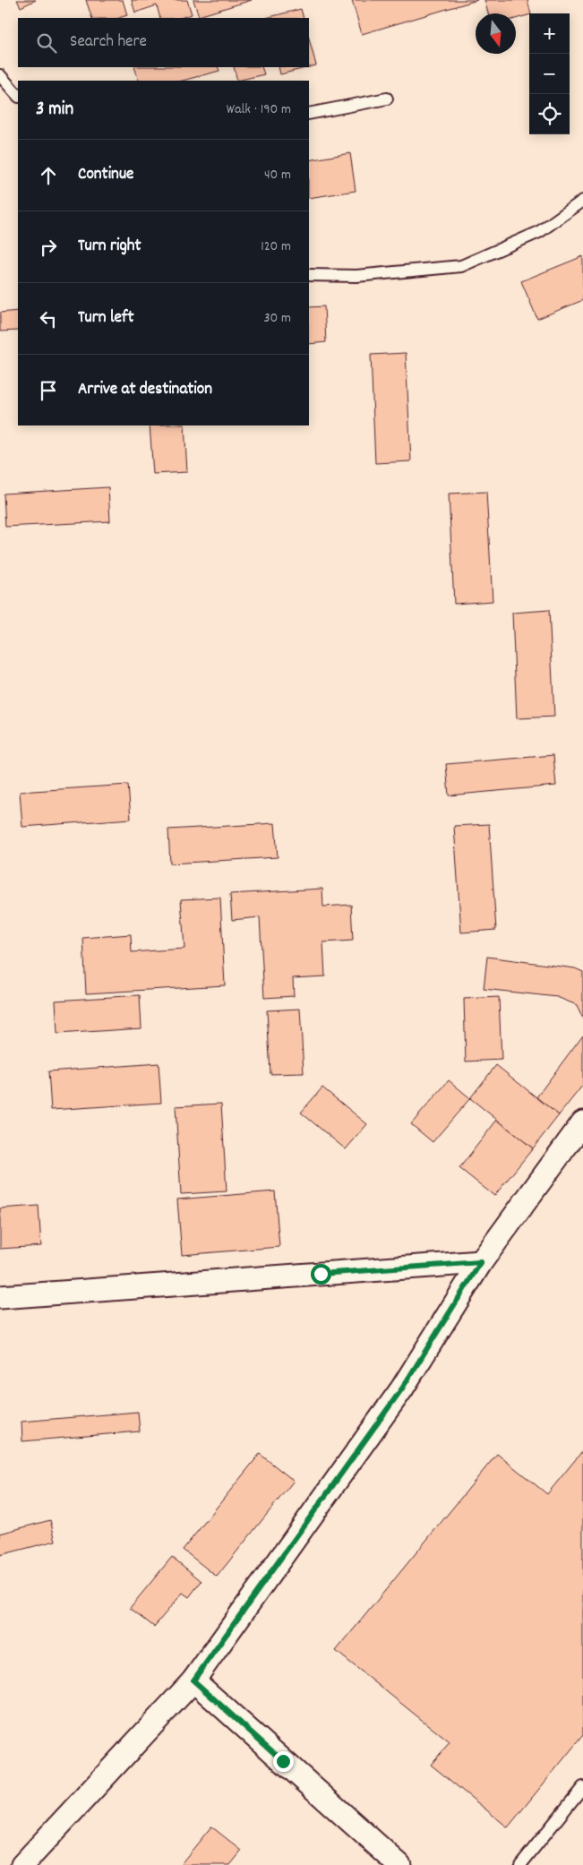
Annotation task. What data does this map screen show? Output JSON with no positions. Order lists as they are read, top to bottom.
{
  "north": "bottom",
  "page": {
    "map_buttons": ["+", "−"],
    "search": "Search here",
    "heading": ["3 min", "Walk · 190 m"],
    "list": [
      ["Continue", "40 m"],
      ["Turn right", "120 m"],
      ["Turn left", "30 m"],
      "Arrive at destination"
    ]
  }
}
